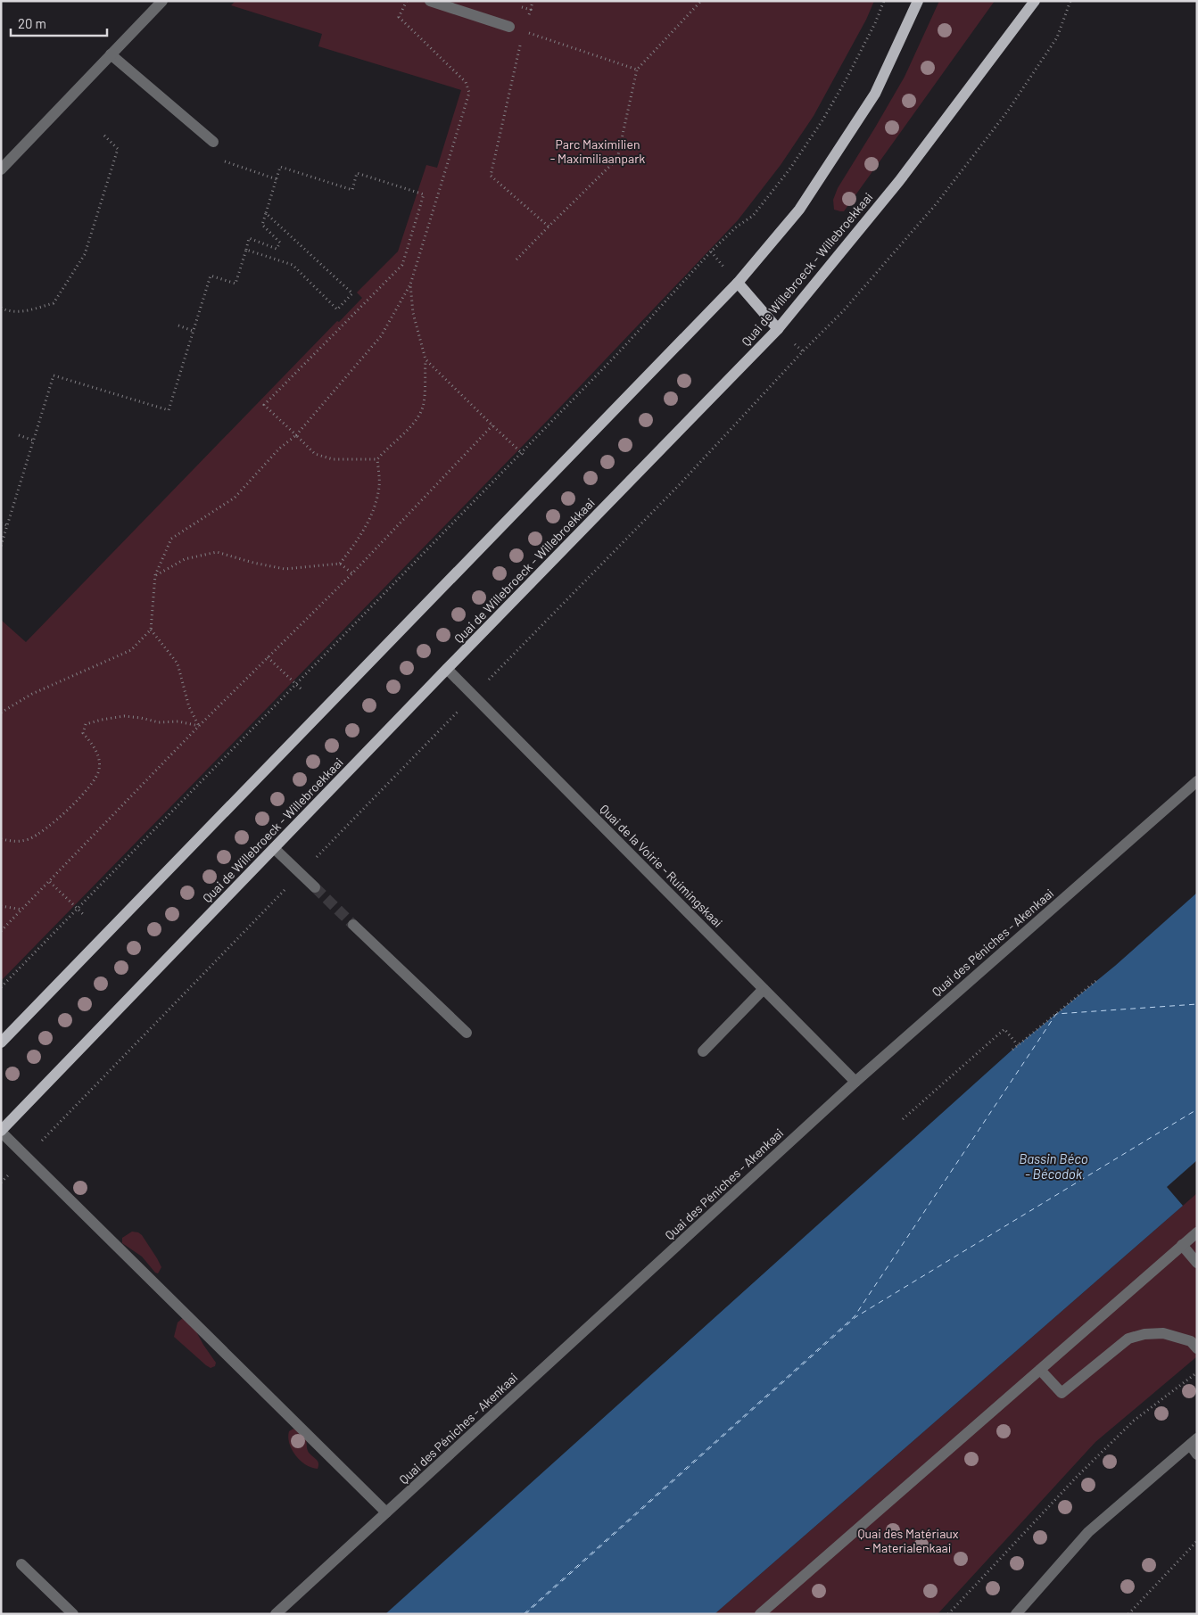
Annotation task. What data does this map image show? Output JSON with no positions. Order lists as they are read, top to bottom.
{
  "streets": {
    "main road": ["Quai de Willebroeck - Willebroekkaai"],
    "street": ["Quai de la Voirie - Ruimingskaai", "Quai des Péniches - Akenkaai"]
  },
  "crossings": [
    ["Quai de Willebroeck - Willebroekkaai", "Quai de la Voirie - Ruimingskaai"],
    ["Quai de la Voirie - Ruimingskaai", "Quai des Péniches - Akenkaai"]
  ],
  "water": ["Bassin Béco - Bécodok"],
  "parks": ["Parc Maximilien - Maximiliaanpark", "Quai des Matériaux - Materialenkaai"],
  "scale_bar": "20 m"
}
